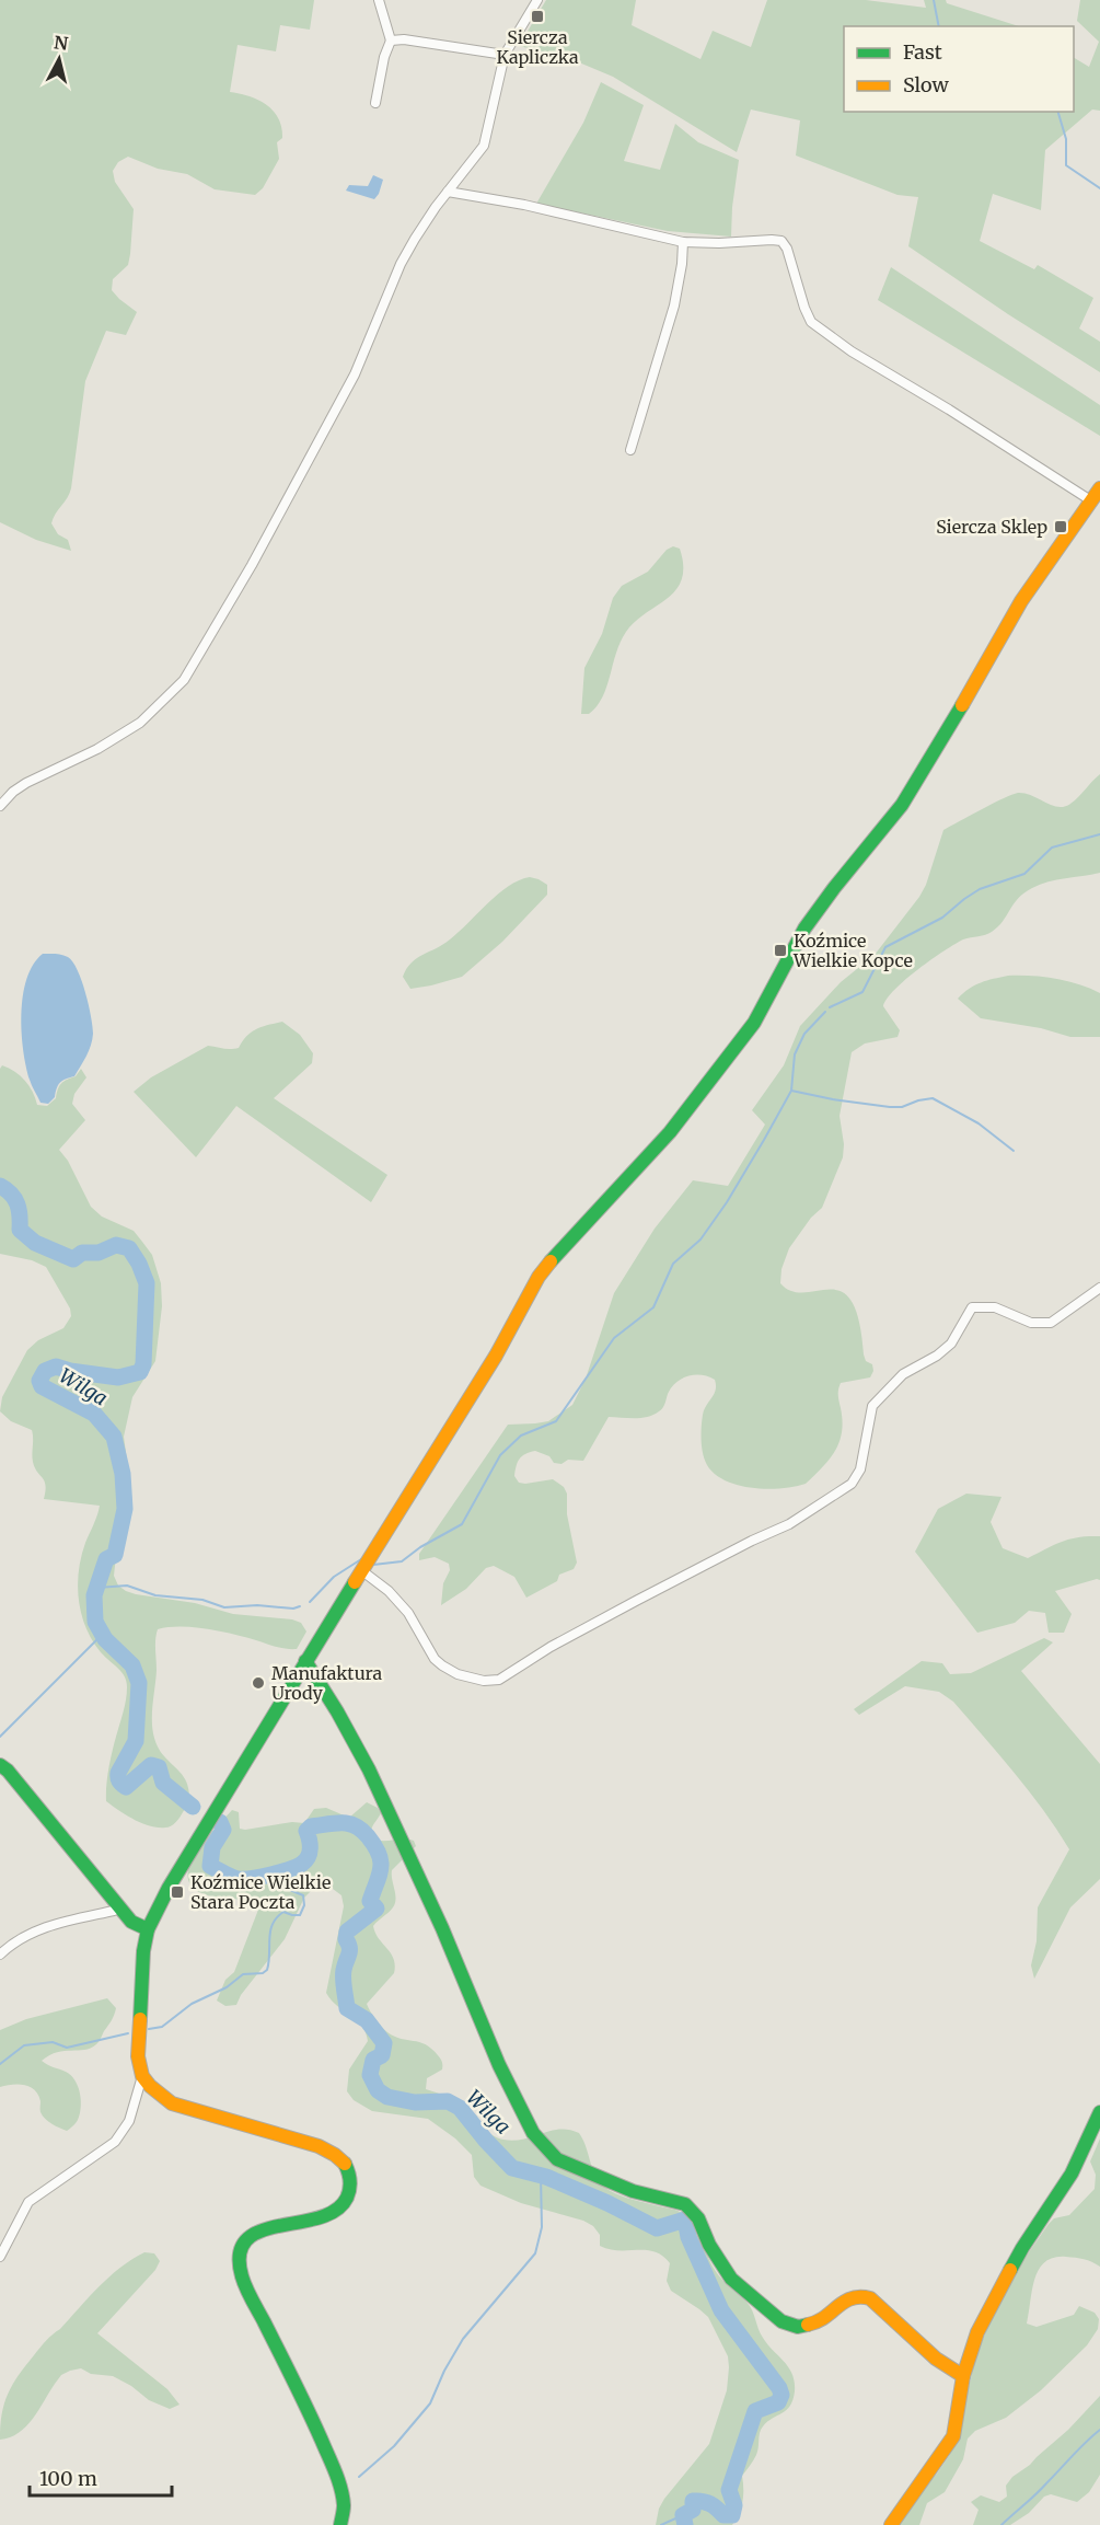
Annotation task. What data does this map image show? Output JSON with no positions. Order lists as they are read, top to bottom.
{
  "water": ["Wilga"],
  "places": {
    "transit": [
      "Siercza Kapliczka",
      "Siercza Sklep",
      "Koźmice Wielkie Kopce",
      "Koźmice Wielkie Stara Poczta"
    ],
    "other": ["Manufaktura Urody"]
  },
  "legend": ["Fast", "Slow"],
  "scale_bar": "100 m",
  "north": "top"
}
